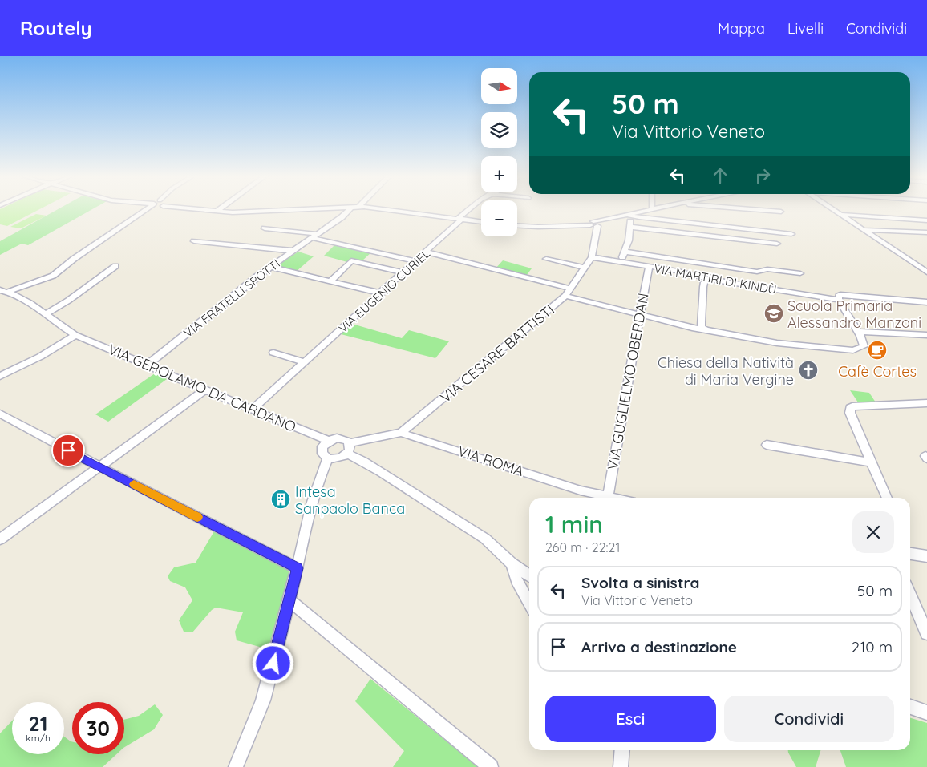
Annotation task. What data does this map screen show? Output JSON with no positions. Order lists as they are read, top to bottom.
{
  "streets": {
    "street": [
      "VIA MARTIRI DI KINDÙ",
      "VIA EUGENIO CURIEL",
      "VIA FRATELLI SPOTTI",
      "VIA CESARE BATTISTI",
      "VIA GUGLIELMO OBERDAN",
      "VIA GEROLAMO DA CARDANO",
      "VIA ROMA"
    ]
  },
  "crossings": [
    ["VIA MARTIRI DI KINDÙ", "VIA CESARE BATTISTI"],
    ["VIA MARTIRI DI KINDÙ", "VIA GUGLIELMO OBERDAN"],
    ["VIA EUGENIO CURIEL", "VIA GEROLAMO DA CARDANO"],
    ["VIA FRATELLI SPOTTI", "VIA GEROLAMO DA CARDANO"],
    ["VIA CESARE BATTISTI", "VIA ROMA"],
    ["VIA GUGLIELMO OBERDAN", "VIA ROMA"],
    ["VIA GEROLAMO DA CARDANO", "VIA ROMA"]
  ],
  "places": {
    "school or university": ["Scuola Primaria Alessandro Manzoni"],
    "cafe": ["Cafè Cortes"],
    "church": ["Chiesa della Natività di Maria Vergine"],
    "building": ["Intesa Sanpaolo Banca"]
  },
  "north": "right",
  "page": {
    "header": "Routely",
    "nav": ["Mappa", "Livelli", "Condividi"],
    "map_buttons": ["+", "−"],
    "turn": ["50 m", "Via Vittorio Veneto"],
    "heading": ["1 min", "260 m · 22:21"],
    "list": [
      {
        "name": "Svolta a sinistra",
        "note": "Via Vittorio Veneto",
        "value": "50 m"
      },
      {
        "name": "Arrivo a destinazione",
        "value": "210 m"
      }
    ],
    "buttons": ["Esci", "Condividi"],
    "speed": "21 km/h",
    "limit": "30"
  }
}
